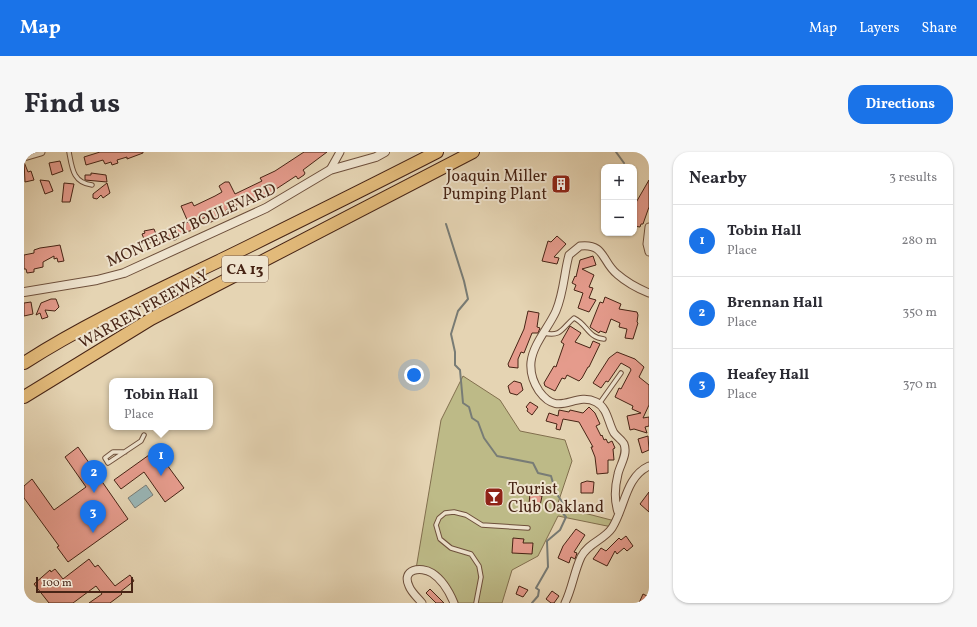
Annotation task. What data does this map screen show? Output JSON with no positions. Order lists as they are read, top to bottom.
{
  "streets": {
    "highway": ["CA 13", "WARREN FREEWAY"],
    "street": ["MONTEREY BOULEVARD"]
  },
  "places": {
    "building": ["Joaquin Miller Pumping Plant"],
    "bar": ["Tourist Club Oakland"]
  },
  "scale_bar": "100 m",
  "page": {
    "header": "Map",
    "nav": ["Map", "Layers", "Share"],
    "title": "Find us",
    "buttons": "Directions",
    "heading": ["Nearby", "3 results"],
    "map_buttons": ["+", "−"],
    "list": [
      {
        "mark": "1",
        "name": "Tobin Hall",
        "note": "Place",
        "value": "280 m"
      },
      {
        "mark": "2",
        "name": "Brennan Hall",
        "note": "Place",
        "value": "350 m"
      },
      {
        "mark": "3",
        "name": "Heafey Hall",
        "note": "Place",
        "value": "370 m"
      }
    ],
    "popup": ["Tobin Hall", "Place"],
    "pins": ["1", "2", "3"],
    "scale": "100 m"
  }
}
